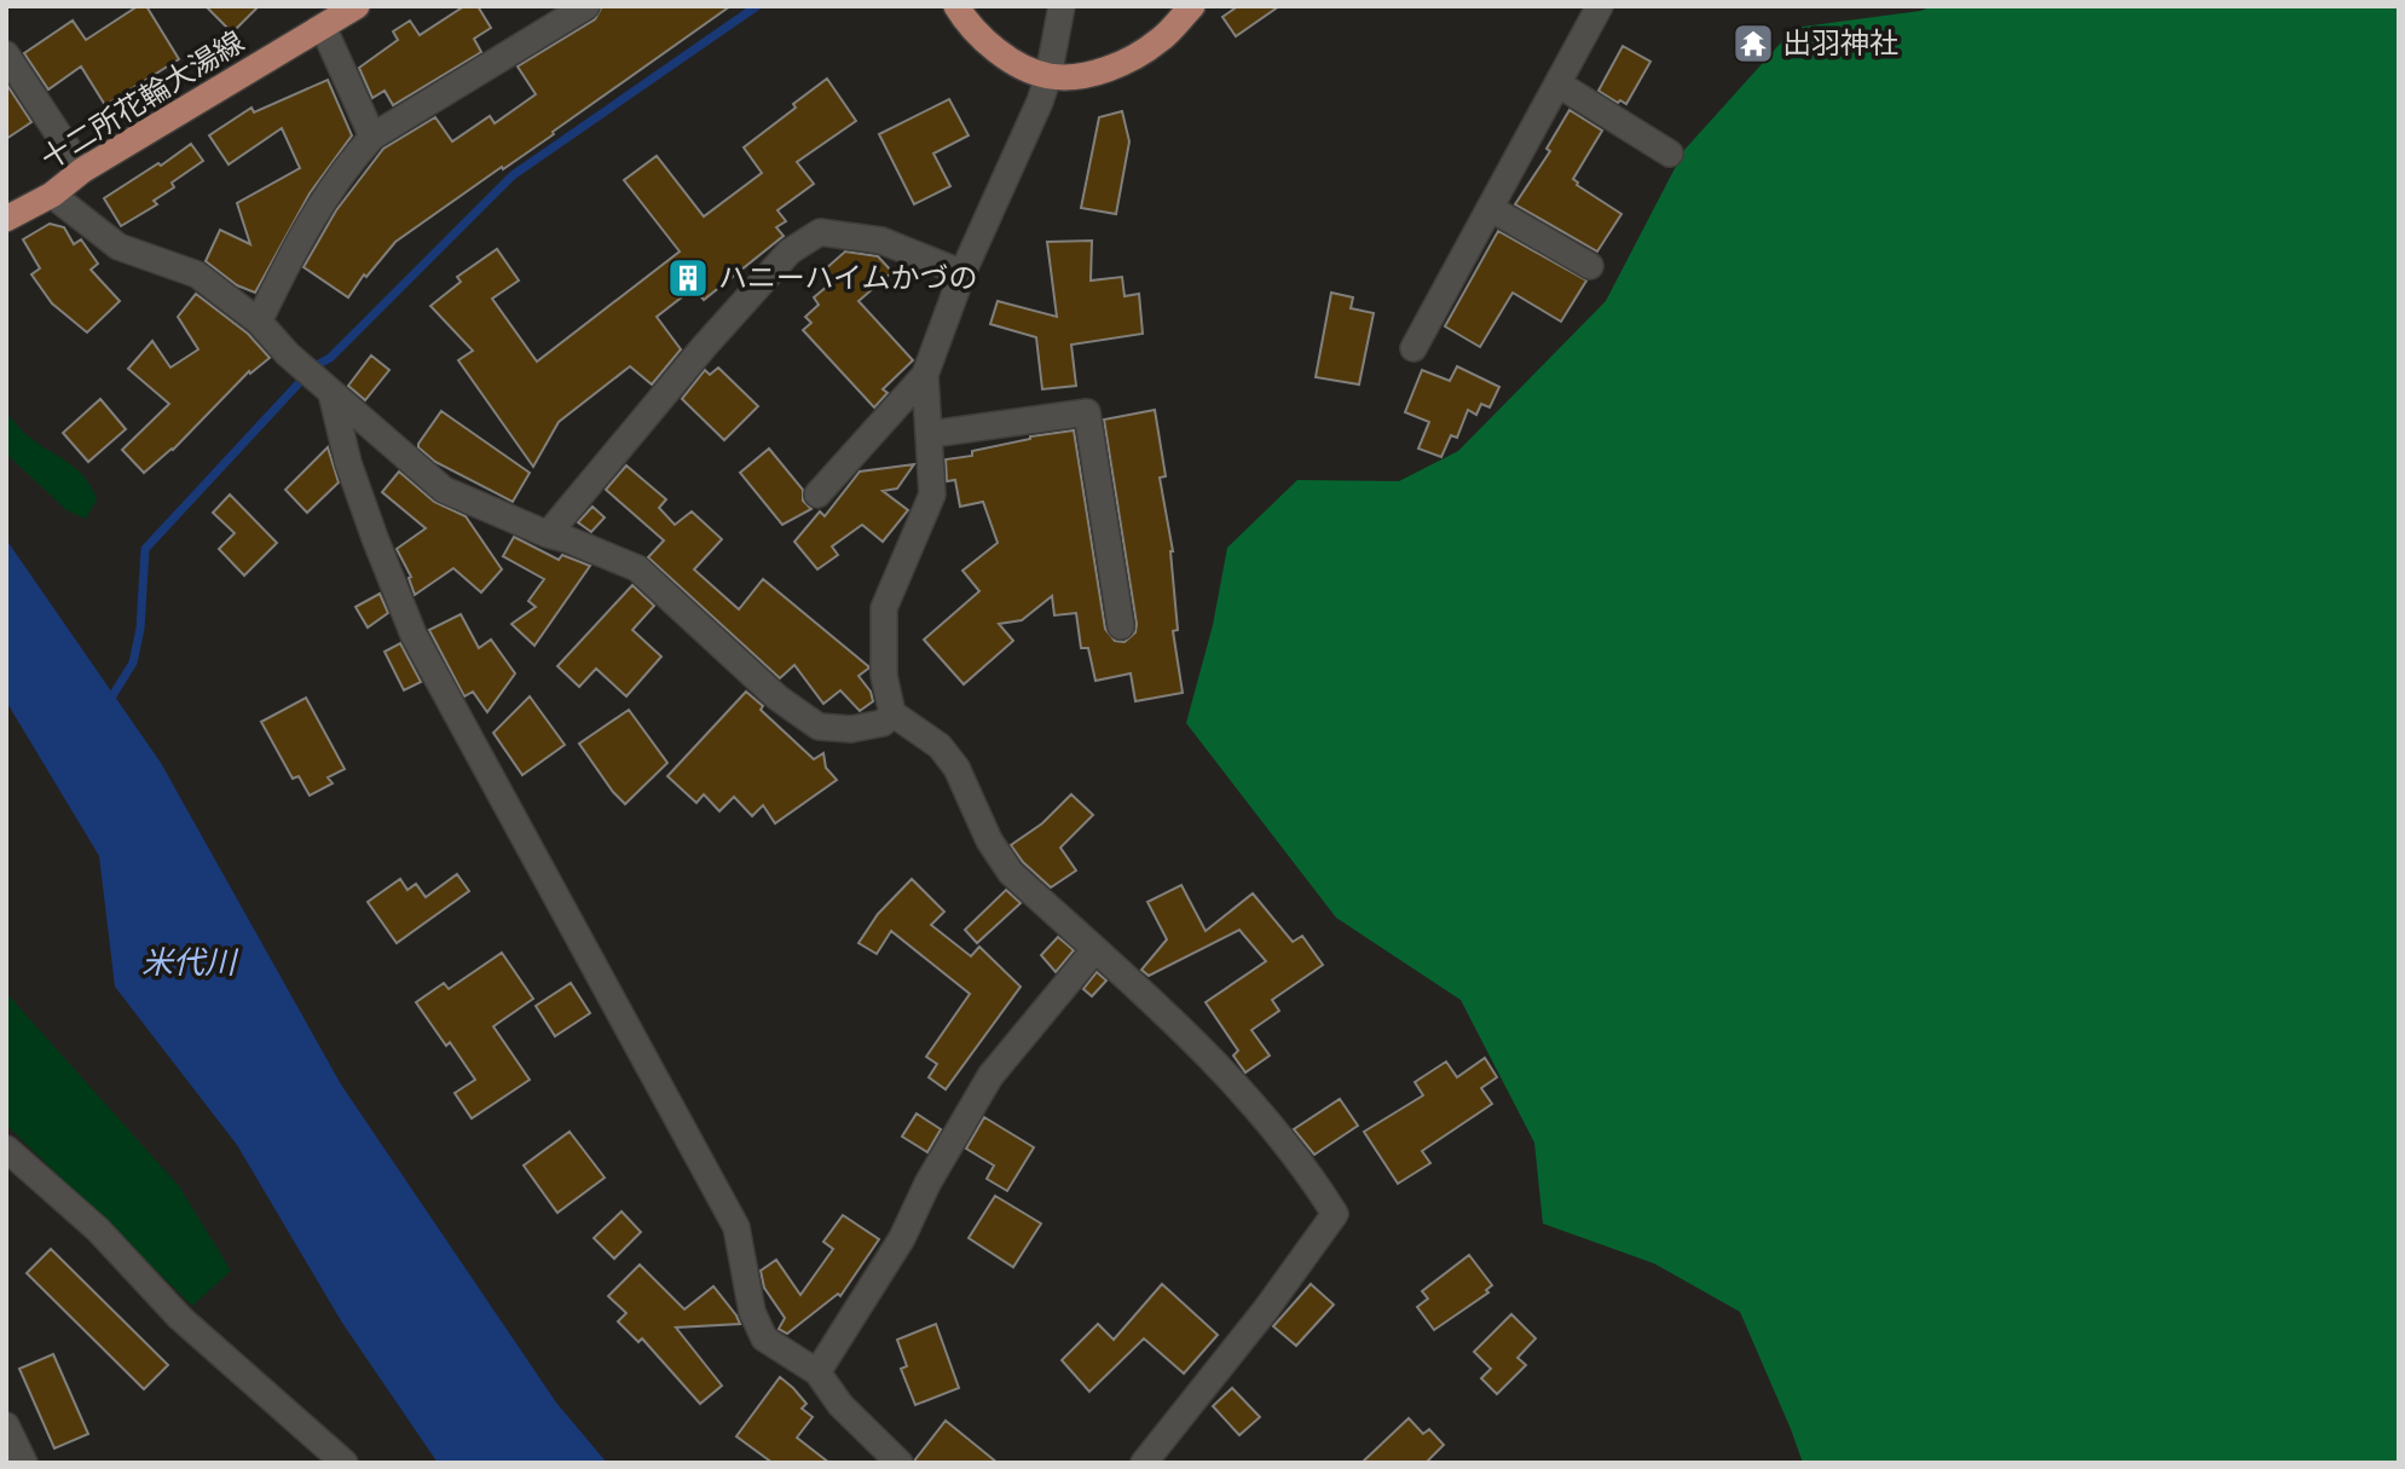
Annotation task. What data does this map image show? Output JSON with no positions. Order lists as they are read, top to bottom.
{
  "streets": {
    "main road": ["十二所花輪大湯線"]
  },
  "water": ["米代川"],
  "places": {
    "temple": ["出羽神社"],
    "building": ["ハニーハイムかづの"]
  }
}
